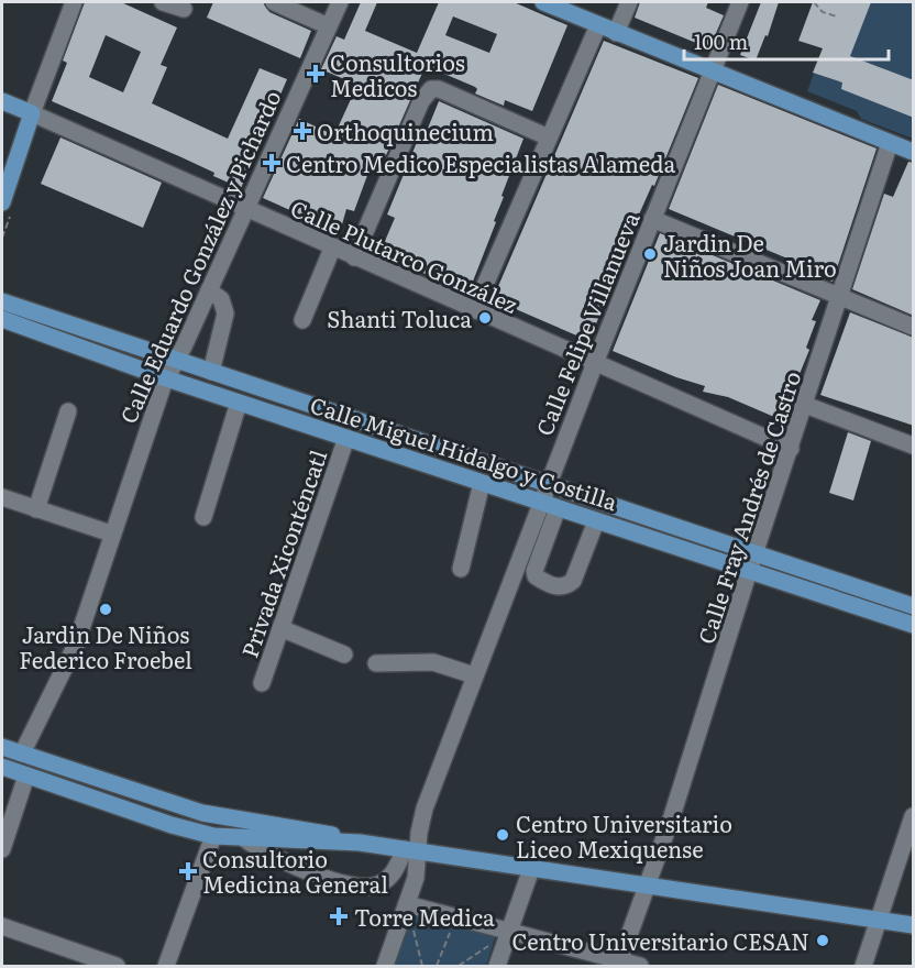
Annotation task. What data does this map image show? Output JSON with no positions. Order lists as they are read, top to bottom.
{
  "streets": {
    "main road": ["Calle Plutarco González", "Calle Miguel Hidalgo y Costilla"],
    "street": [
      "Calle Eduardo González y Pichardo",
      "Calle Felipe Villanueva",
      "Calle Fray Andrés de Castro",
      "Privada Xiconténcatl"
    ]
  },
  "crossings": [
    ["Calle Plutarco González", "Calle Eduardo González y Pichardo"],
    ["Calle Plutarco González", "Calle Felipe Villanueva"],
    ["Calle Plutarco González", "Calle Fray Andrés de Castro"],
    ["Calle Eduardo González y Pichardo", "Calle Miguel Hidalgo y Costilla"],
    ["Calle Felipe Villanueva", "Calle Miguel Hidalgo y Costilla"],
    ["Calle Miguel Hidalgo y Costilla", "Calle Fray Andrés de Castro"],
    ["Calle Miguel Hidalgo y Costilla", "Privada Xiconténcatl"]
  ],
  "places": {
    "health": [
      "Consultorios Medicos",
      "Orthoquinecium",
      "Centro Medico Especialistas Alameda",
      "Consultorio Medicina General",
      "Torre Medica"
    ],
    "other": [
      "Jardin De Niños Joan Miro",
      "Shanti Toluca",
      "Jardin De Niños Federico Froebel",
      "Centro Universitario Liceo Mexiquense",
      "Centro Universitario CESAN"
    ]
  },
  "scale_bar": "100 m"
}
